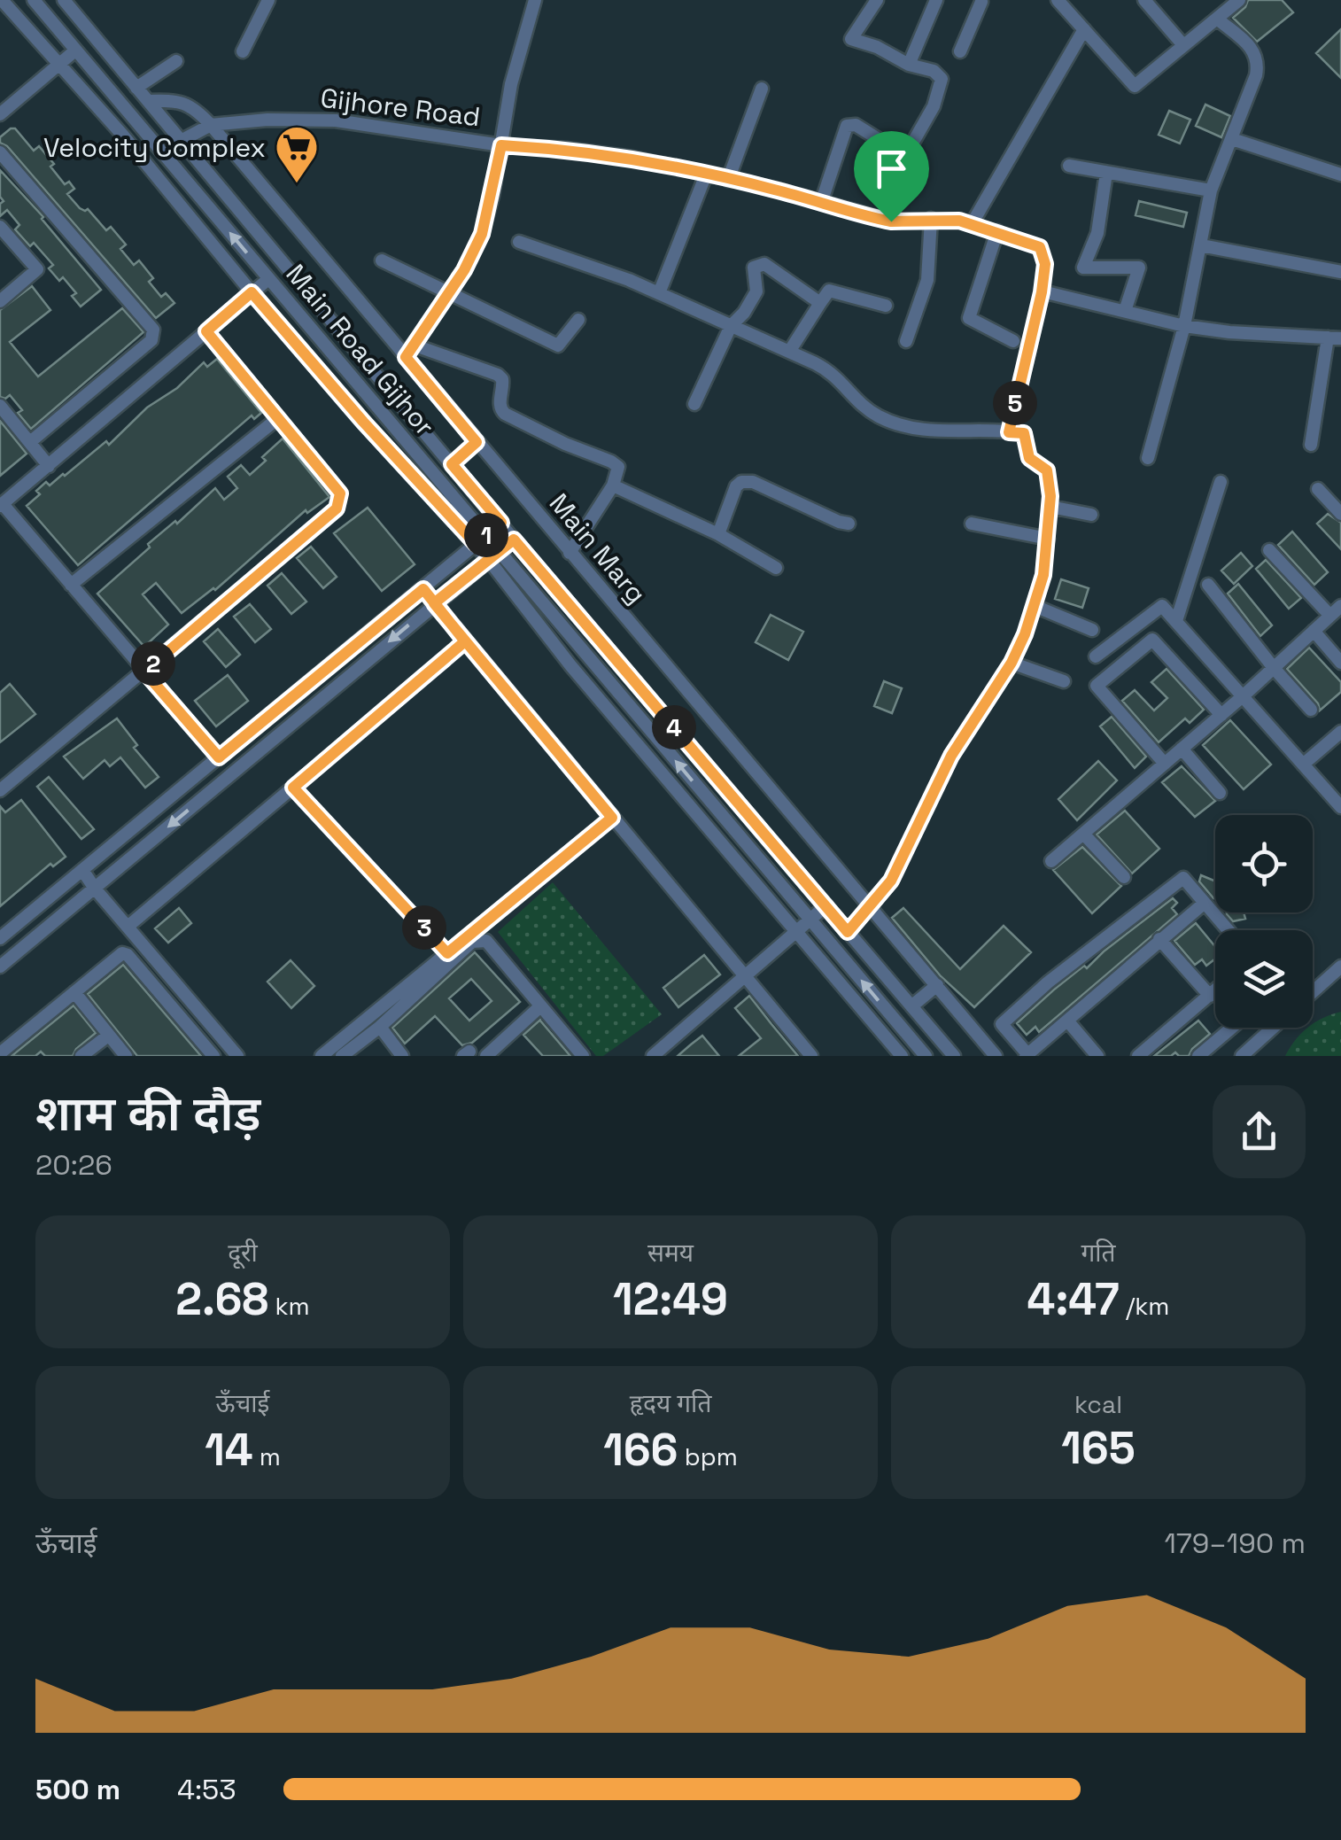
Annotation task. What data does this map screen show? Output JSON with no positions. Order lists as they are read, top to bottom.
{
  "streets": {
    "street": ["Gijhore Road", "Main Road Gijhor", "Main Marg"]
  },
  "crossings": [
    ["Gijhore Road", "Main Road Gijhor"],
    ["Gijhore Road", "Main Marg"],
    ["Main Road Gijhor", "Main Marg"]
  ],
  "places": {
    "supermarket": ["Velocity Complex"]
  },
  "page": {
    "pins": [
      "5",
      "1",
      "2",
      "4",
      "3"
    ],
    "heading": ["शाम की दौड़", "20:26"],
    "stats": [
      ["दूरी", "2.68 km"],
      ["समय", "12:49"],
      ["गति", "4:47 /km"],
      ["ऊँचाई", "14 m"],
      ["हृदय गति", "166 bpm"],
      ["kcal", "165"]
    ],
    "chart": ["ऊँचाई", "179–190 m"],
    "list": [
      {
        "name": "500 m",
        "note": "4:53"
      }
    ]
  }
}
